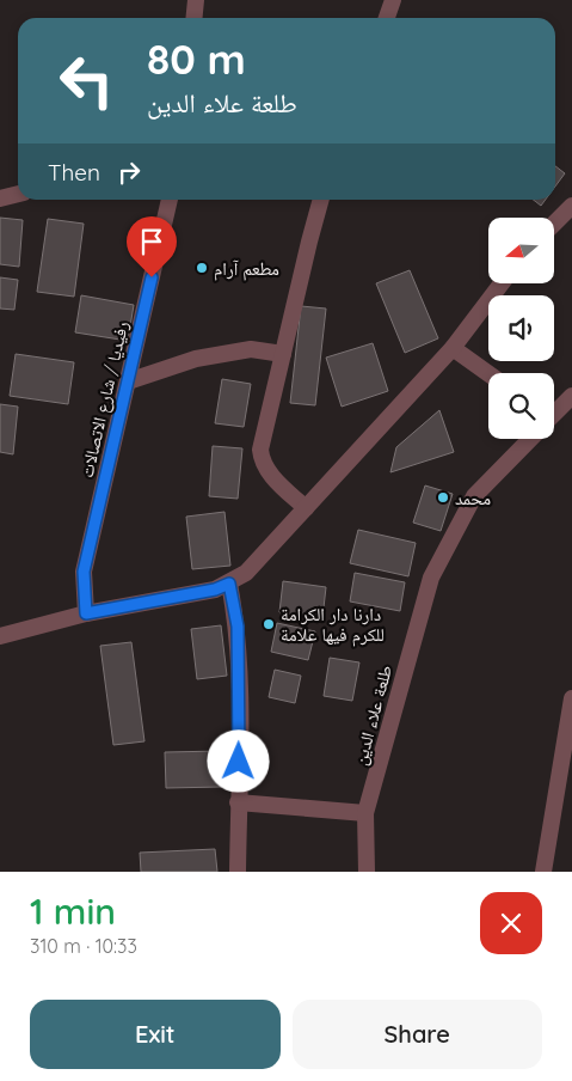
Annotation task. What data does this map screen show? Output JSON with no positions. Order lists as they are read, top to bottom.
{
  "streets": {
    "street": ["رفيديا / شارع الاتصالات", "طلعة علاء الدين"]
  },
  "places": ["مطعم آرام", "محمد", "دارنا دار الكرامة للكرم فيها علامة"],
  "north": "left",
  "page": {
    "turn": ["80 m", "طلعة علاء الدين"],
    "then": "Then",
    "heading": ["1 min", "310 m · 10:33"],
    "buttons": ["Exit", "Share"]
  }
}
